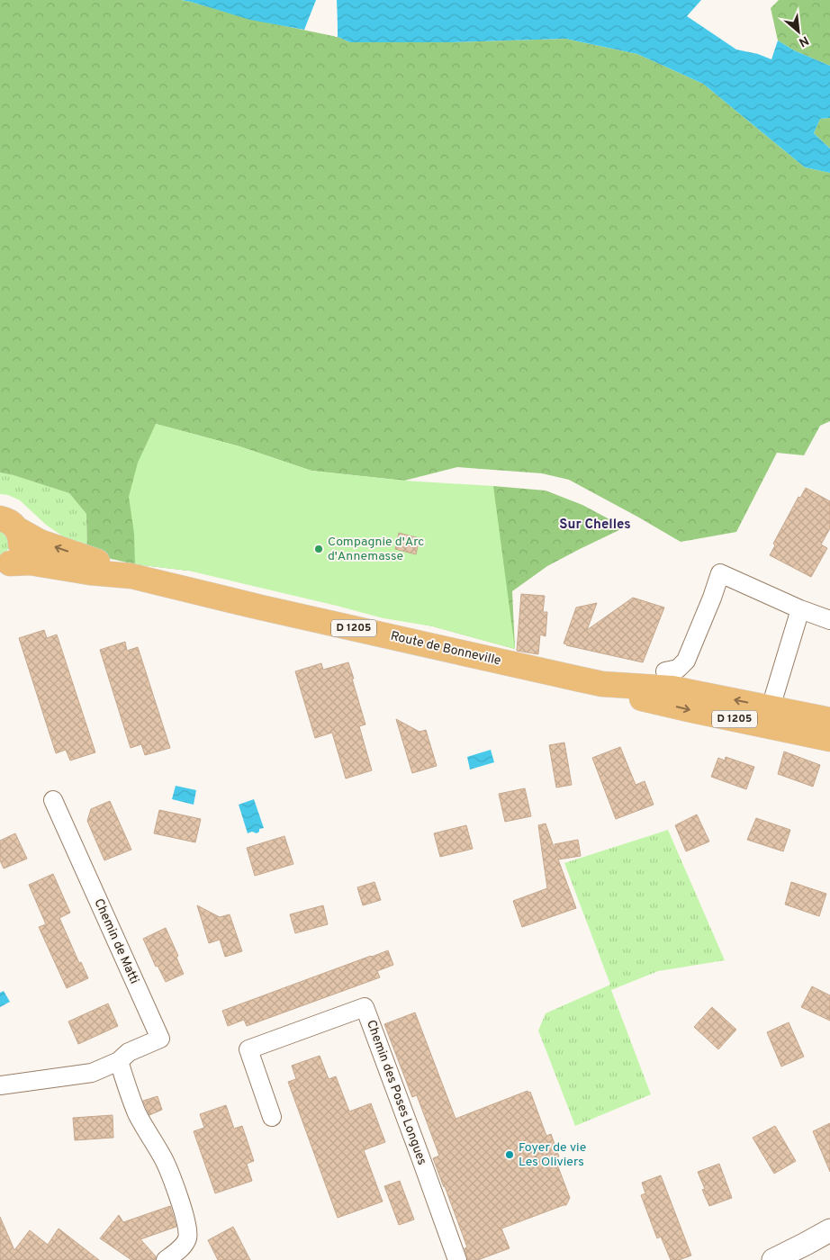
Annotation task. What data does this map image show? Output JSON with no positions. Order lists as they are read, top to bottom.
{
  "streets": {
    "main road": ["D 1205", "Route de Bonneville"],
    "street": ["Chemin de Matti", "Chemin des Poses Longues"]
  },
  "districts": ["Sur Chelles"],
  "places": ["Compagnie d'Arc d'Annemasse", "Foyer de vie Les Oliviers"],
  "north": "bottom right"
}
